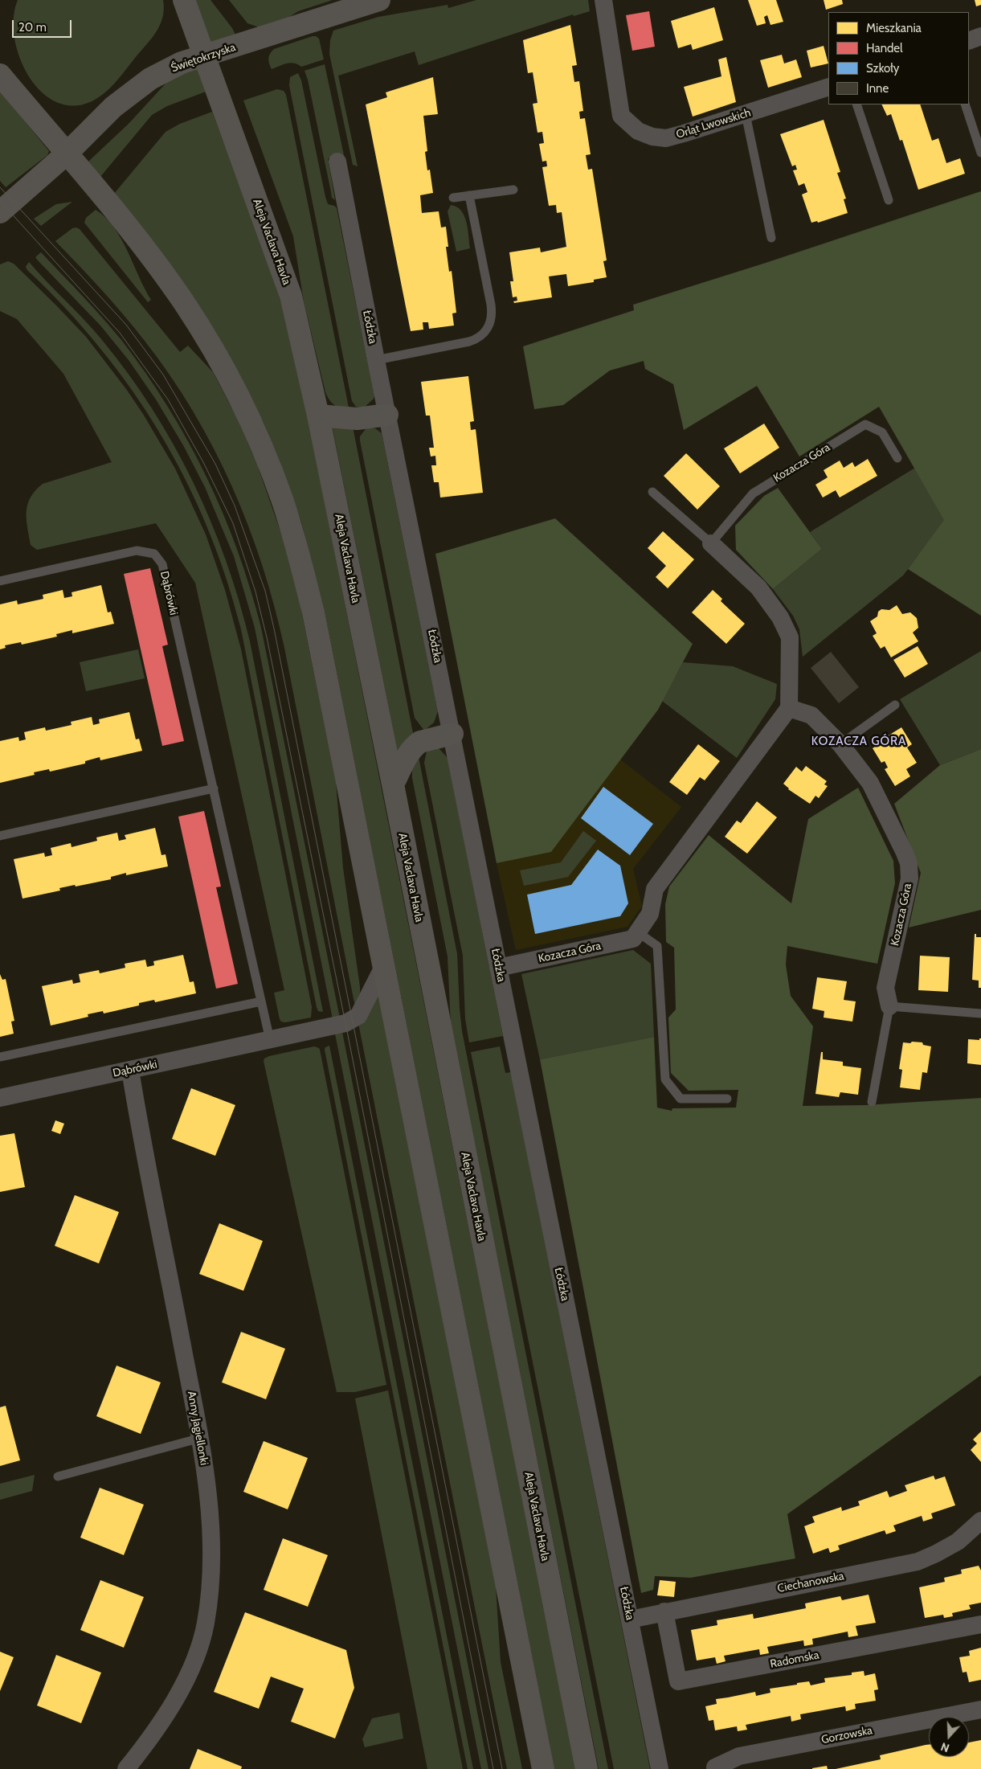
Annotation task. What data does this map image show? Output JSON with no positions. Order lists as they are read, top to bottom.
{
  "streets": {
    "main road": ["Świętokrzyska", "Aleja Vaclava Havla"],
    "street": [
      "Orląt Lwowskich",
      "Łódzka",
      "Kozacza Góra",
      "Dąbrówki",
      "Anny Jagiellonki",
      "Ciechanowska",
      "Radomska",
      "Gorzowska"
    ]
  },
  "crossings": [
    ["Świętokrzyska", "Aleja Vaclava Havla"],
    ["Łódzka", "Kozacza Góra"],
    ["Łódzka", "Ciechanowska"],
    ["Dąbrówki", "Anny Jagiellonki"],
    ["Ciechanowska", "Radomska"]
  ],
  "districts": ["KOZACZA GÓRA"],
  "legend": [
    "Mieszkania",
    "Handel",
    "Szkoły",
    "Inne"
  ],
  "scale_bar": "20 m",
  "north": "bottom"
}
